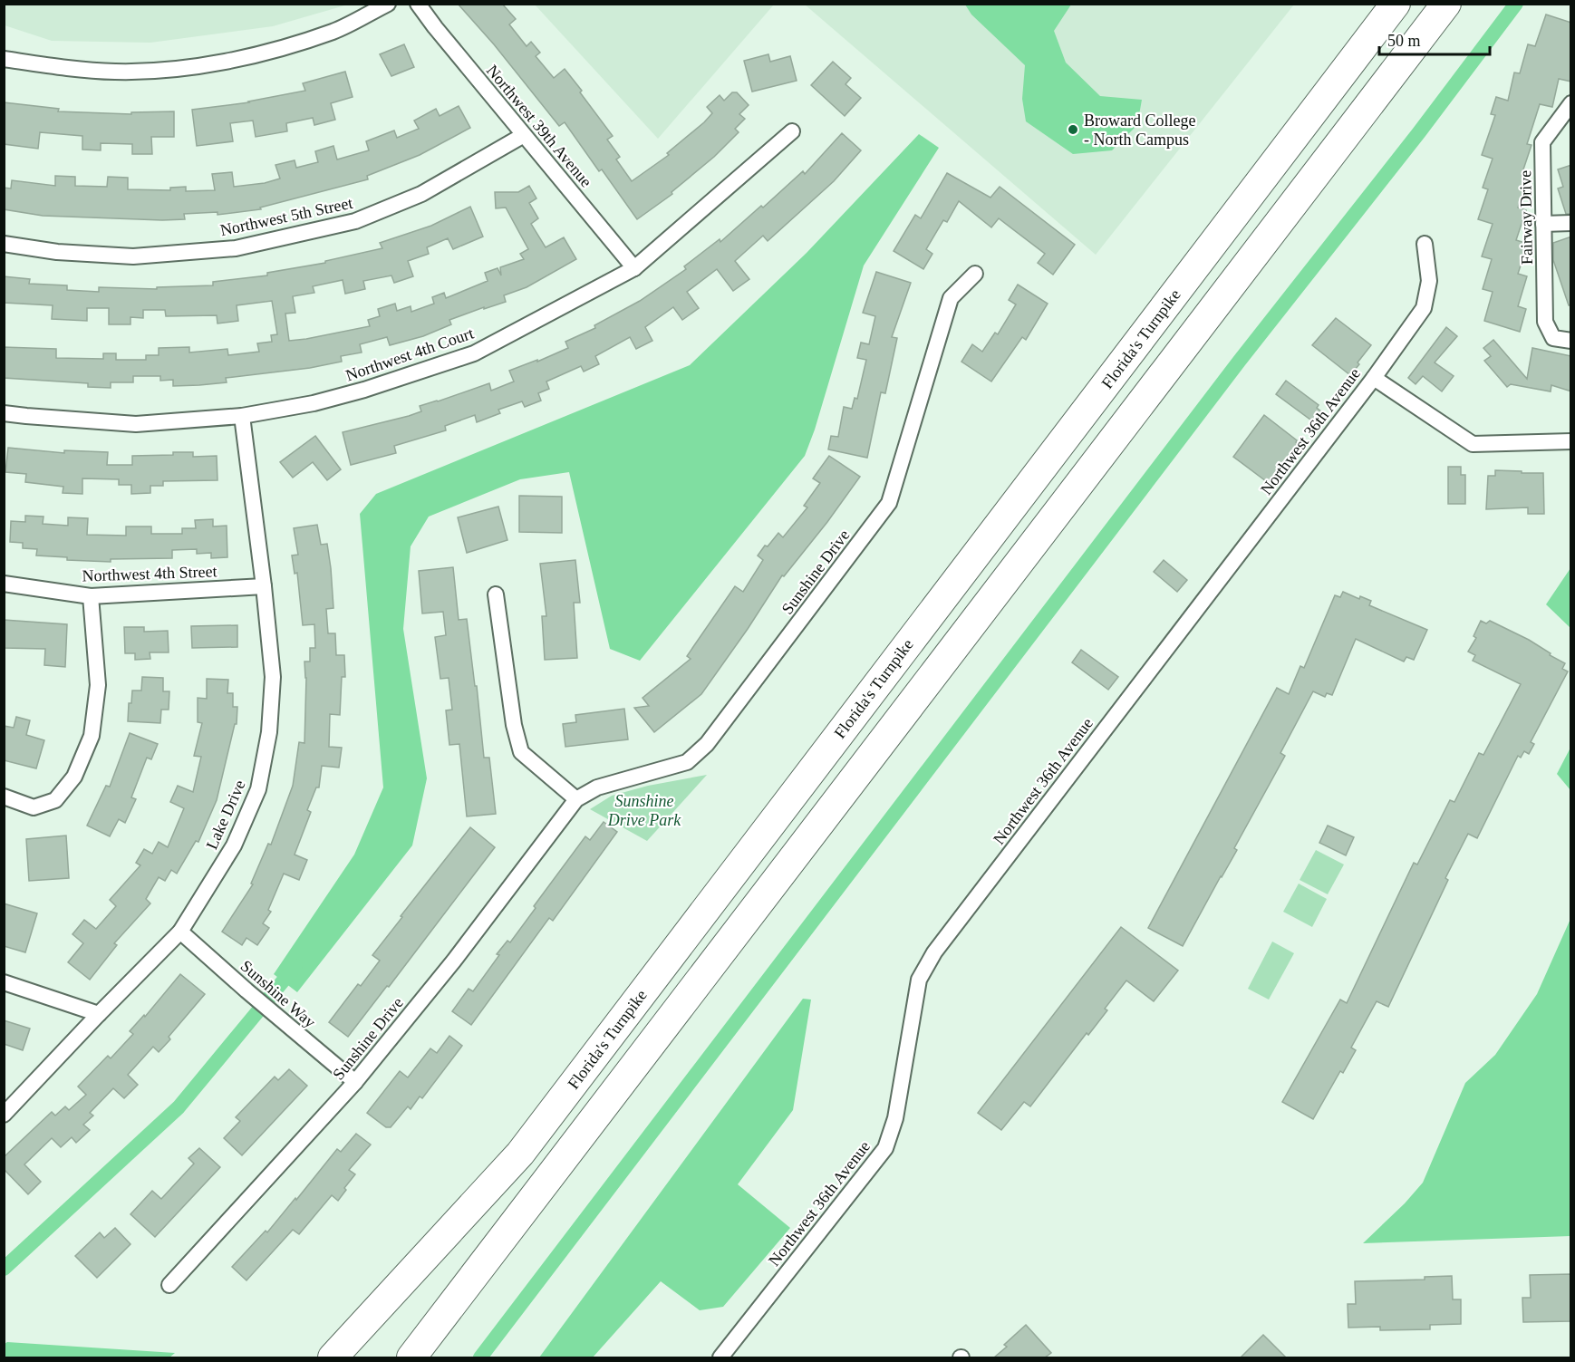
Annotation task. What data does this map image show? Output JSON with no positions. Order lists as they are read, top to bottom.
{
  "streets": {
    "highway": ["Florida's Turnpike"],
    "street": [
      "Northwest 39th Avenue",
      "Northwest 5th Street",
      "Fairway Drive",
      "Northwest 4th Court",
      "Northwest 36th Avenue",
      "Sunshine Drive",
      "Northwest 4th Street",
      "Lake Drive",
      "Sunshine Way"
    ]
  },
  "crossings": [
    ["Northwest 39th Avenue", "Northwest 5th Street"],
    ["Northwest 39th Avenue", "Northwest 4th Court"],
    ["Northwest 4th Court", "Lake Drive"],
    ["Sunshine Drive", "Sunshine Way"],
    ["Northwest 4th Street", "Lake Drive"],
    ["Lake Drive", "Sunshine Way"]
  ],
  "parks": ["Sunshine Drive Park"],
  "places": ["Broward College - North Campus"],
  "scale_bar": "50 m"
}
